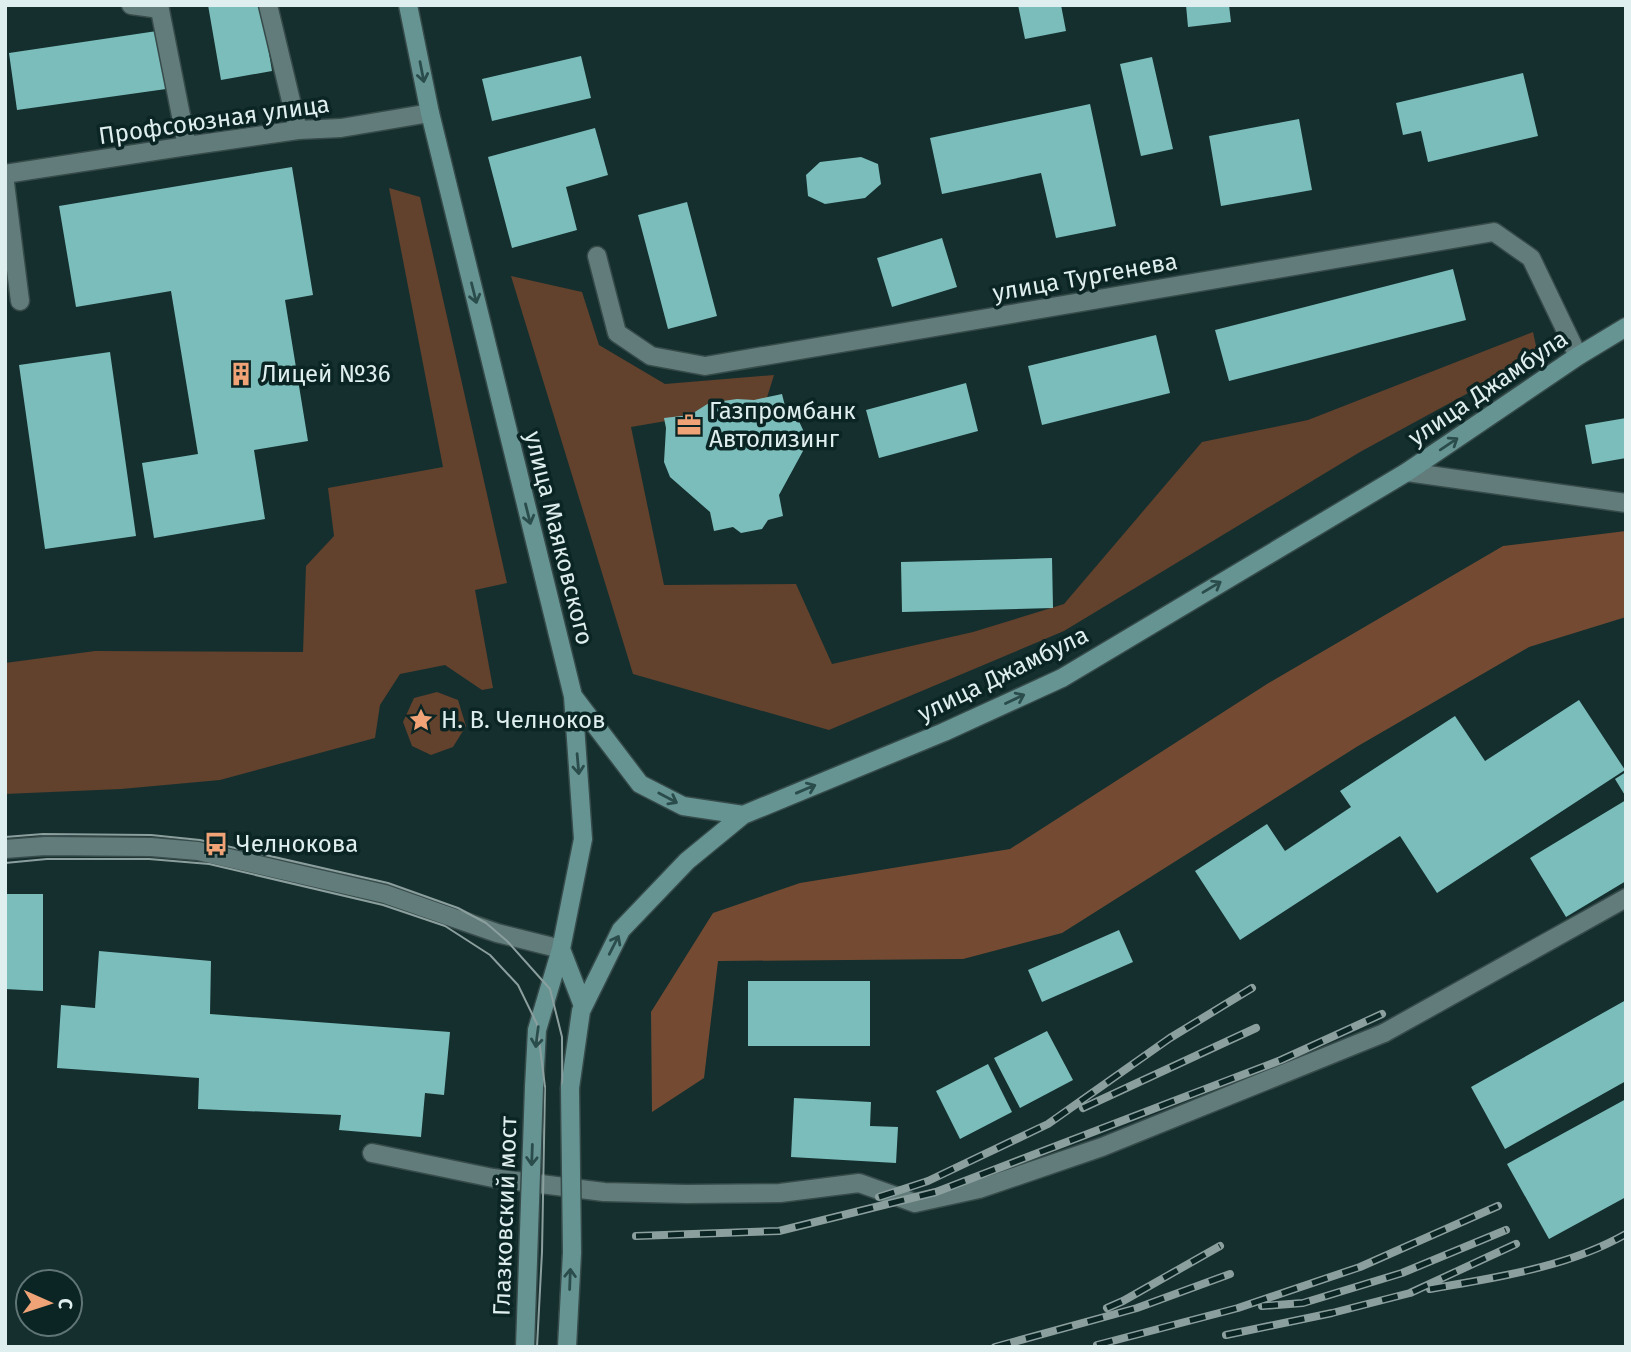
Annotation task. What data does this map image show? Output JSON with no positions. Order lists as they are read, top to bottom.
{
  "streets": {
    "main road": ["улица Джамбула", "улица Маяковского", "Глазковский мост"],
    "street": ["Профсоюзная улица", "улица Тургенева"]
  },
  "crossings": [
    ["Профсоюзная улица", "улица Маяковского"],
    ["улица Тургенева", "улица Джамбула"],
    ["улица Маяковского", "Глазковский мост"]
  ],
  "one_way": ["улица Джамбула", "улица Маяковского", "Глазковский мост"],
  "places": {
    "building": ["Лицей №36"],
    "office": ["Газпромбанк Автолизинг"],
    "place": ["Н. В. Челноков"],
    "bus stop": ["Челнокова"]
  },
  "north": "right"
}
